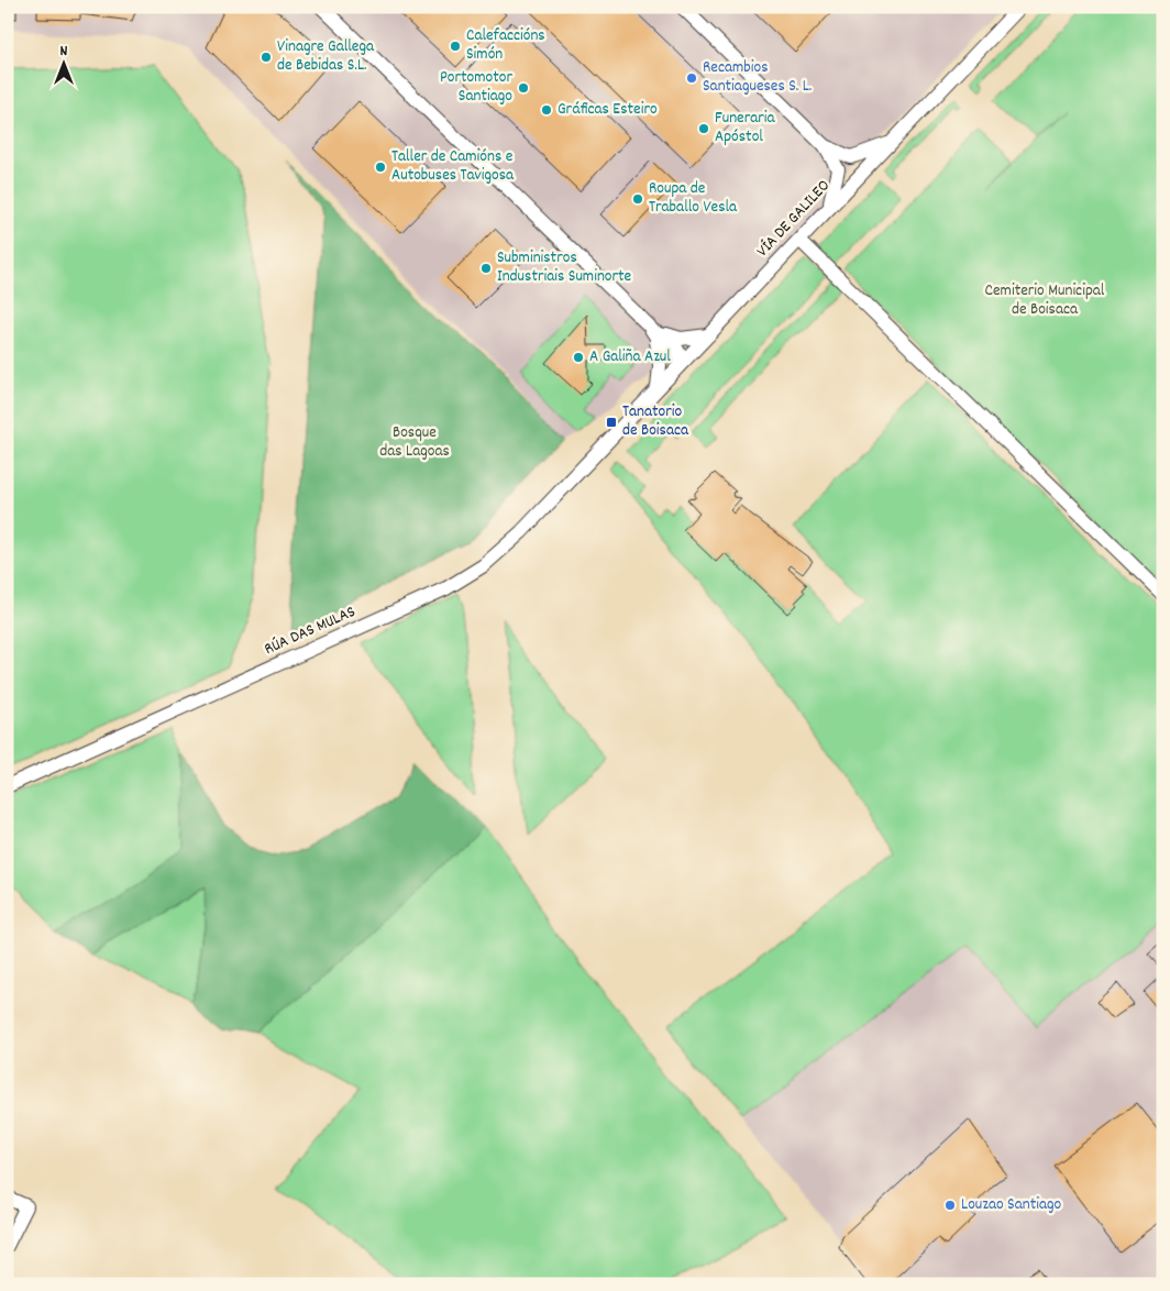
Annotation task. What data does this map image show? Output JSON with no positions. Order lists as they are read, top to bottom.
{
  "streets": {
    "street": ["VÍA DE GALILEO", "RÚA DAS MULAS"]
  },
  "crossings": [
    ["VÍA DE GALILEO", "RÚA DAS MULAS"]
  ],
  "parks": ["Cemiterio Municipal de Boisaca", "Bosque das Lagoas"],
  "places": {
    "other": [
      "Calefaccións Simón",
      "Vinagre Gallega de Bebidas S.L.",
      "Recambios Santiagueses S. L.",
      "Portomotor Santiago",
      "Gráficas Esteiro",
      "Funeraria Apóstol",
      "Taller de Camións e Autobuses Tavigosa",
      "Roupa de Traballo Vesla",
      "Subministros Industriais Suminorte",
      "A Galiña Azul",
      "Louzao Santiago"
    ],
    "transit": ["Tanatorio de Boisaca"]
  },
  "north": "top"
}
